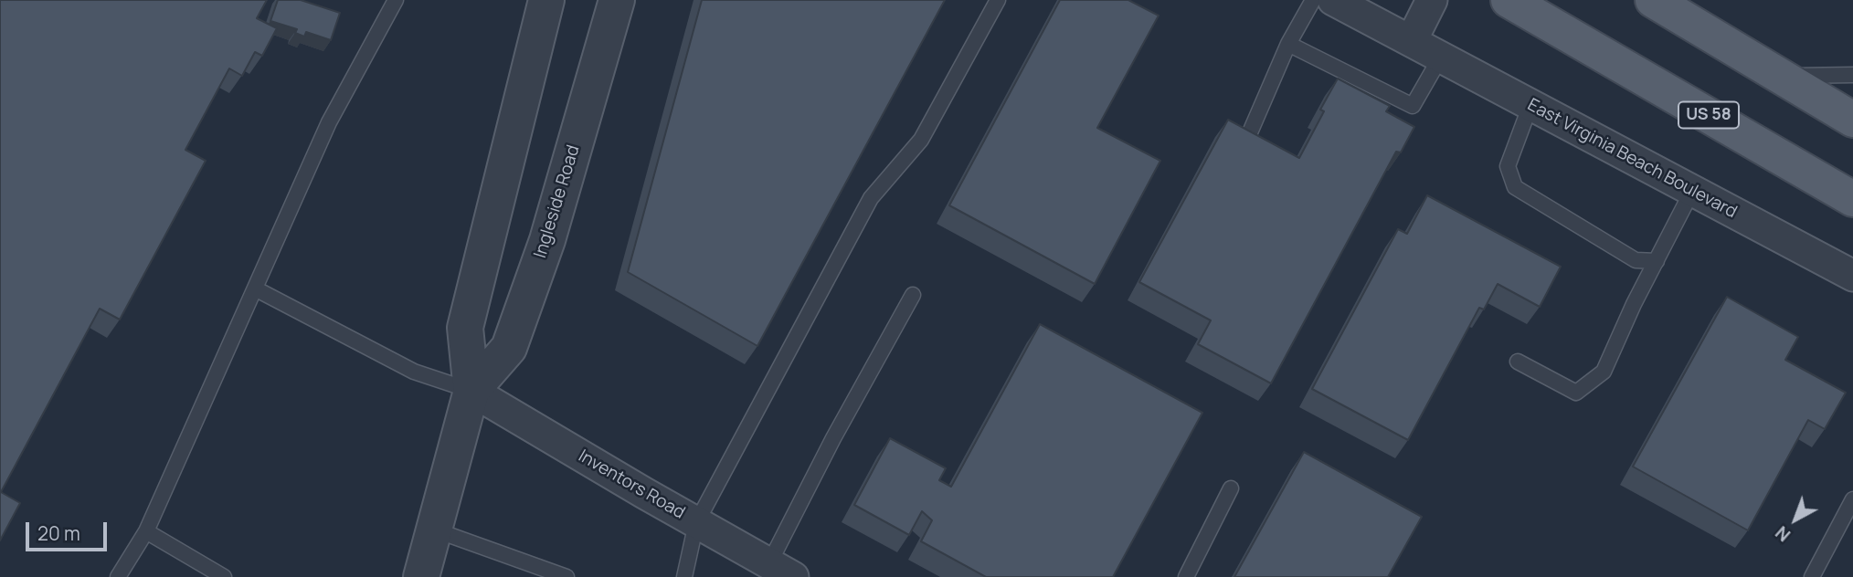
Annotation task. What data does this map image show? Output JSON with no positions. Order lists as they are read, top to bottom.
{
  "streets": {
    "main road": ["US 58"],
    "street": ["East Virginia Beach Boulevard", "Ingleside Road", "Inventors Road"]
  },
  "crossings": [
    ["Ingleside Road", "Inventors Road"]
  ],
  "scale_bar": "20 m",
  "north": "bottom left"
}
